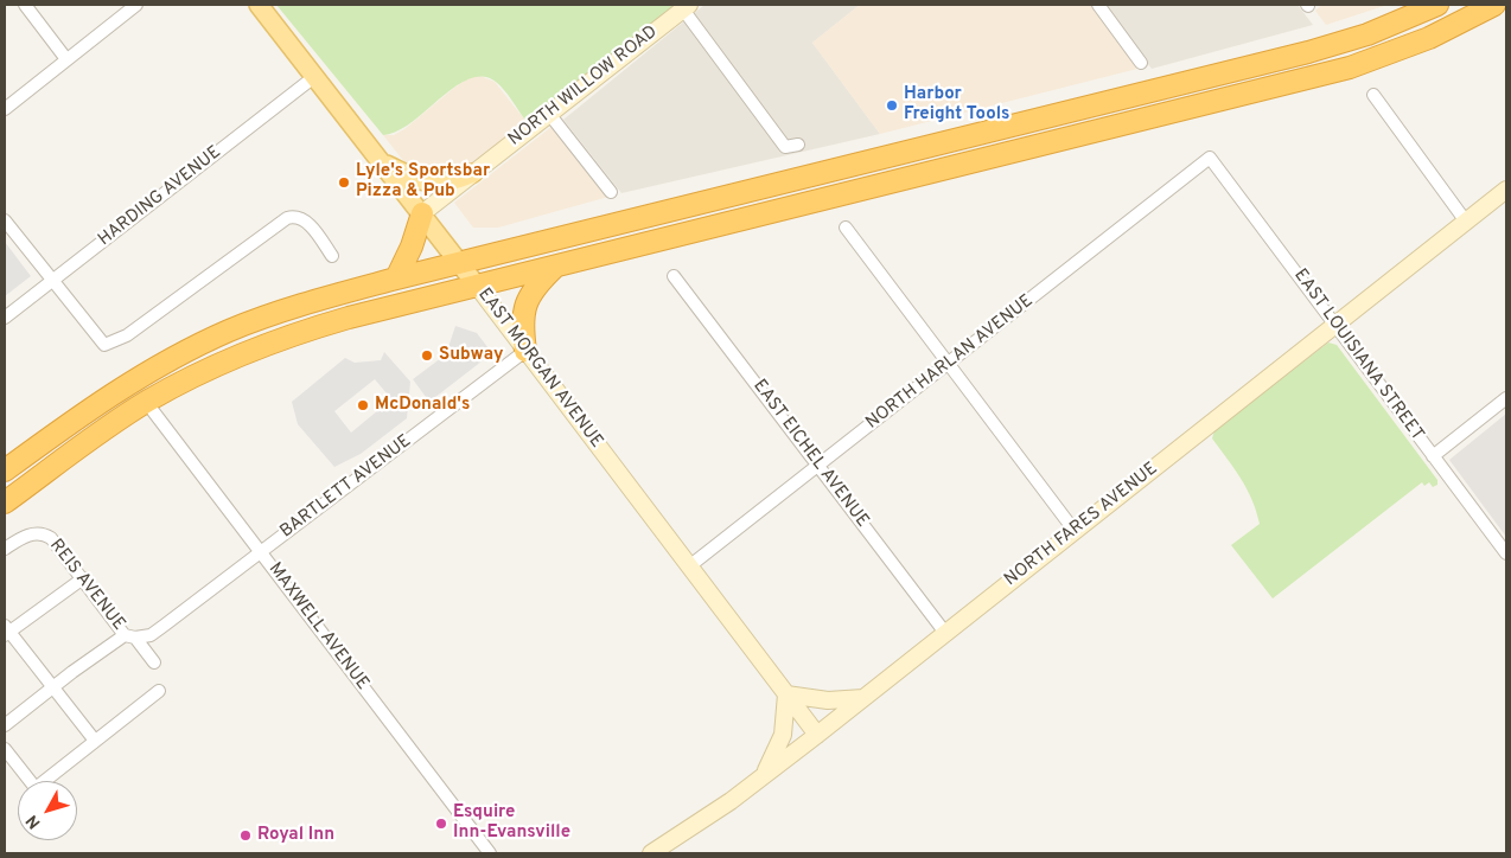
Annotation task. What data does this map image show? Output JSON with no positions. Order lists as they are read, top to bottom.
{
  "streets": {
    "main road": ["EAST MORGAN AVENUE"],
    "street": [
      "NORTH WILLOW ROAD",
      "HARDING AVENUE",
      "EAST LOUISIANA STREET",
      "NORTH HARLAN AVENUE",
      "EAST EICHEL AVENUE",
      "BARTLETT AVENUE",
      "NORTH FARES AVENUE",
      "REIS AVENUE",
      "MAXWELL AVENUE"
    ]
  },
  "crossings": [
    ["NORTH WILLOW ROAD", "EAST MORGAN AVENUE"],
    ["HARDING AVENUE", "EAST MORGAN AVENUE"],
    ["EAST LOUISIANA STREET", "NORTH HARLAN AVENUE"],
    ["EAST LOUISIANA STREET", "NORTH FARES AVENUE"],
    ["NORTH HARLAN AVENUE", "EAST MORGAN AVENUE"],
    ["NORTH HARLAN AVENUE", "EAST EICHEL AVENUE"],
    ["EAST MORGAN AVENUE", "BARTLETT AVENUE"],
    ["EAST MORGAN AVENUE", "NORTH FARES AVENUE"],
    ["EAST EICHEL AVENUE", "NORTH FARES AVENUE"],
    ["BARTLETT AVENUE", "REIS AVENUE"],
    ["BARTLETT AVENUE", "MAXWELL AVENUE"]
  ],
  "places": [
    "Harbor Freight Tools",
    "Lyle's Sportsbar Pizza & Pub",
    "Subway",
    "McDonald's",
    "Esquire Inn-Evansville",
    "Royal Inn"
  ],
  "north": "bottom left"
}
